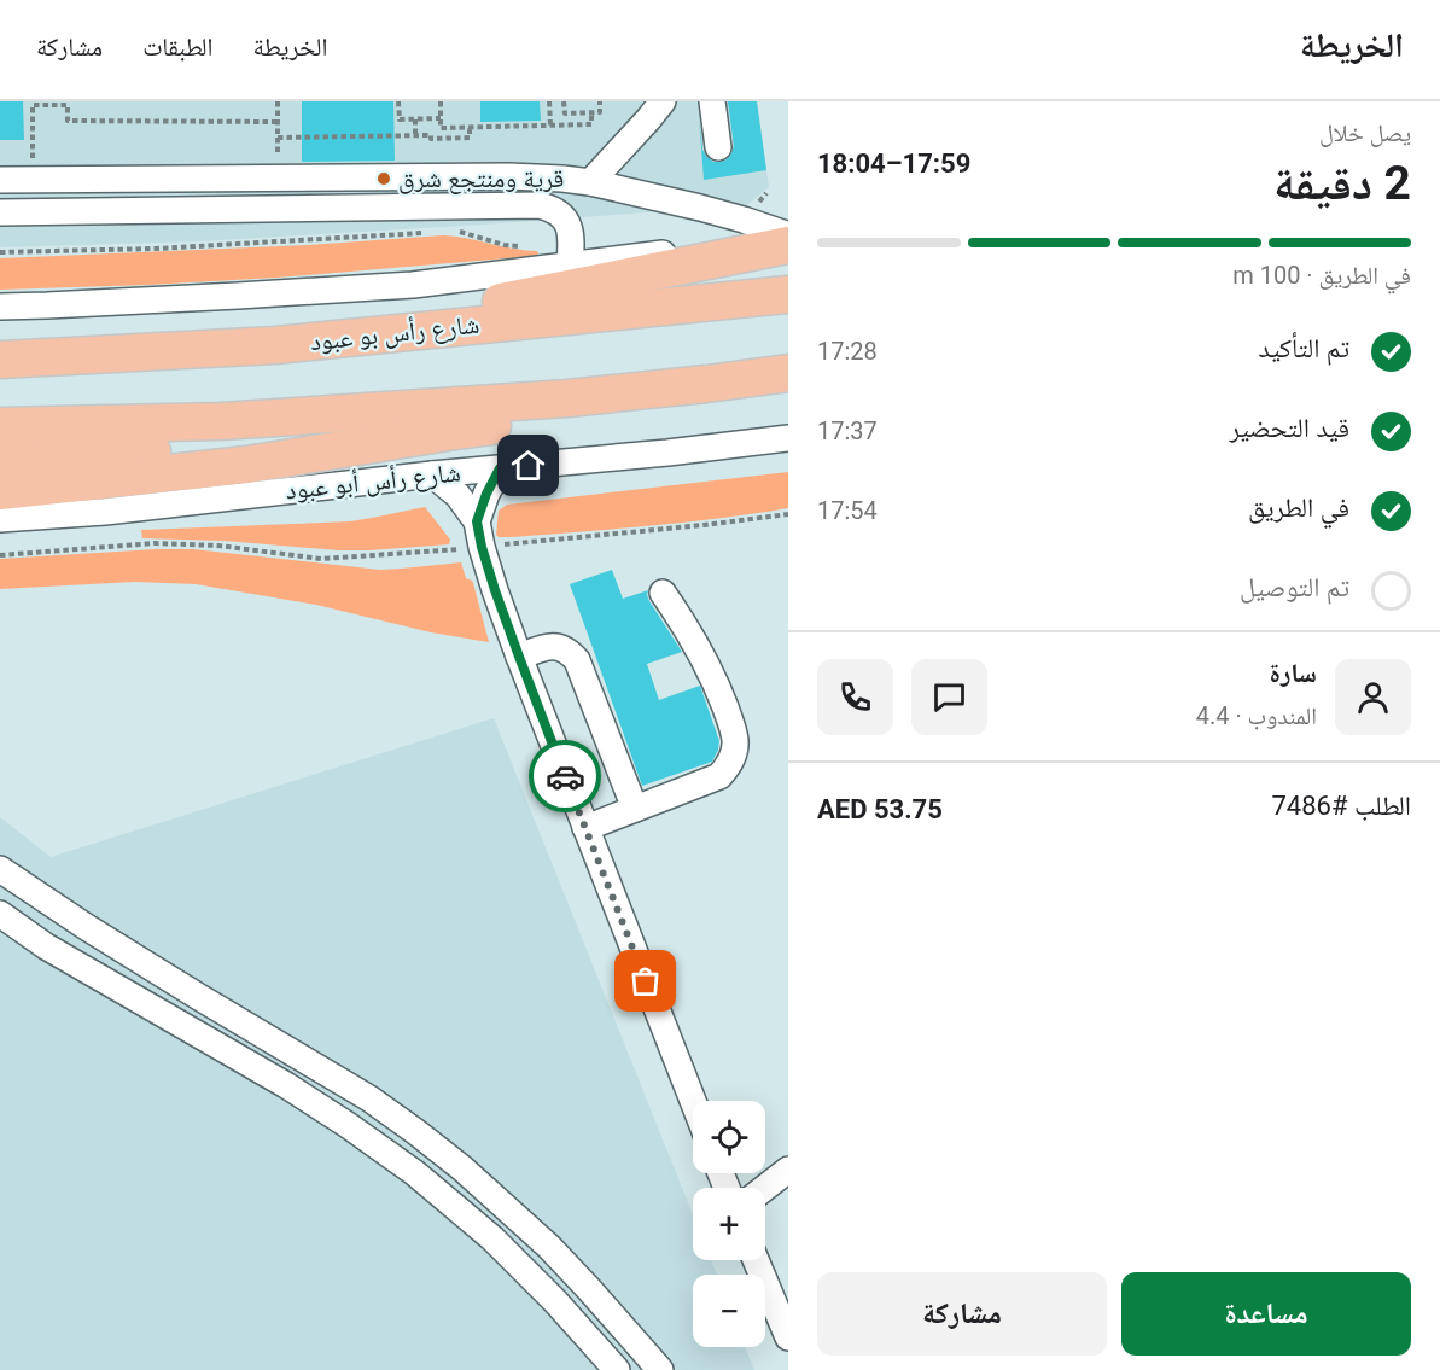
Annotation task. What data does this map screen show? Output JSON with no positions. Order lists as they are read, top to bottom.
{
  "streets": {
    "highway": ["شارع رأس بو عبود"],
    "street": ["شارع رأس أبو عبود"]
  },
  "places": ["قرية ومنتجع شرق"],
  "page": {
    "header": "الخريطة",
    "nav": ["الخريطة", "الطبقات", "مشاركة"],
    "heading": ["2 دقيقة", "يصل خلال", "17:59–18:04"],
    "panel": [
      "سارة",
      "المندوب · 4.4",
      "الطلب #7486",
      "AED 53.75"
    ],
    "bar": "في الطريق · 100 m",
    "list": [
      ["تم التأكيد", "17:28"],
      ["قيد التحضير", "17:37"],
      ["في الطريق", "17:54"],
      "تم التوصيل"
    ],
    "map_buttons": ["+", "−"],
    "buttons": ["مساعدة", "مشاركة"]
  }
}
